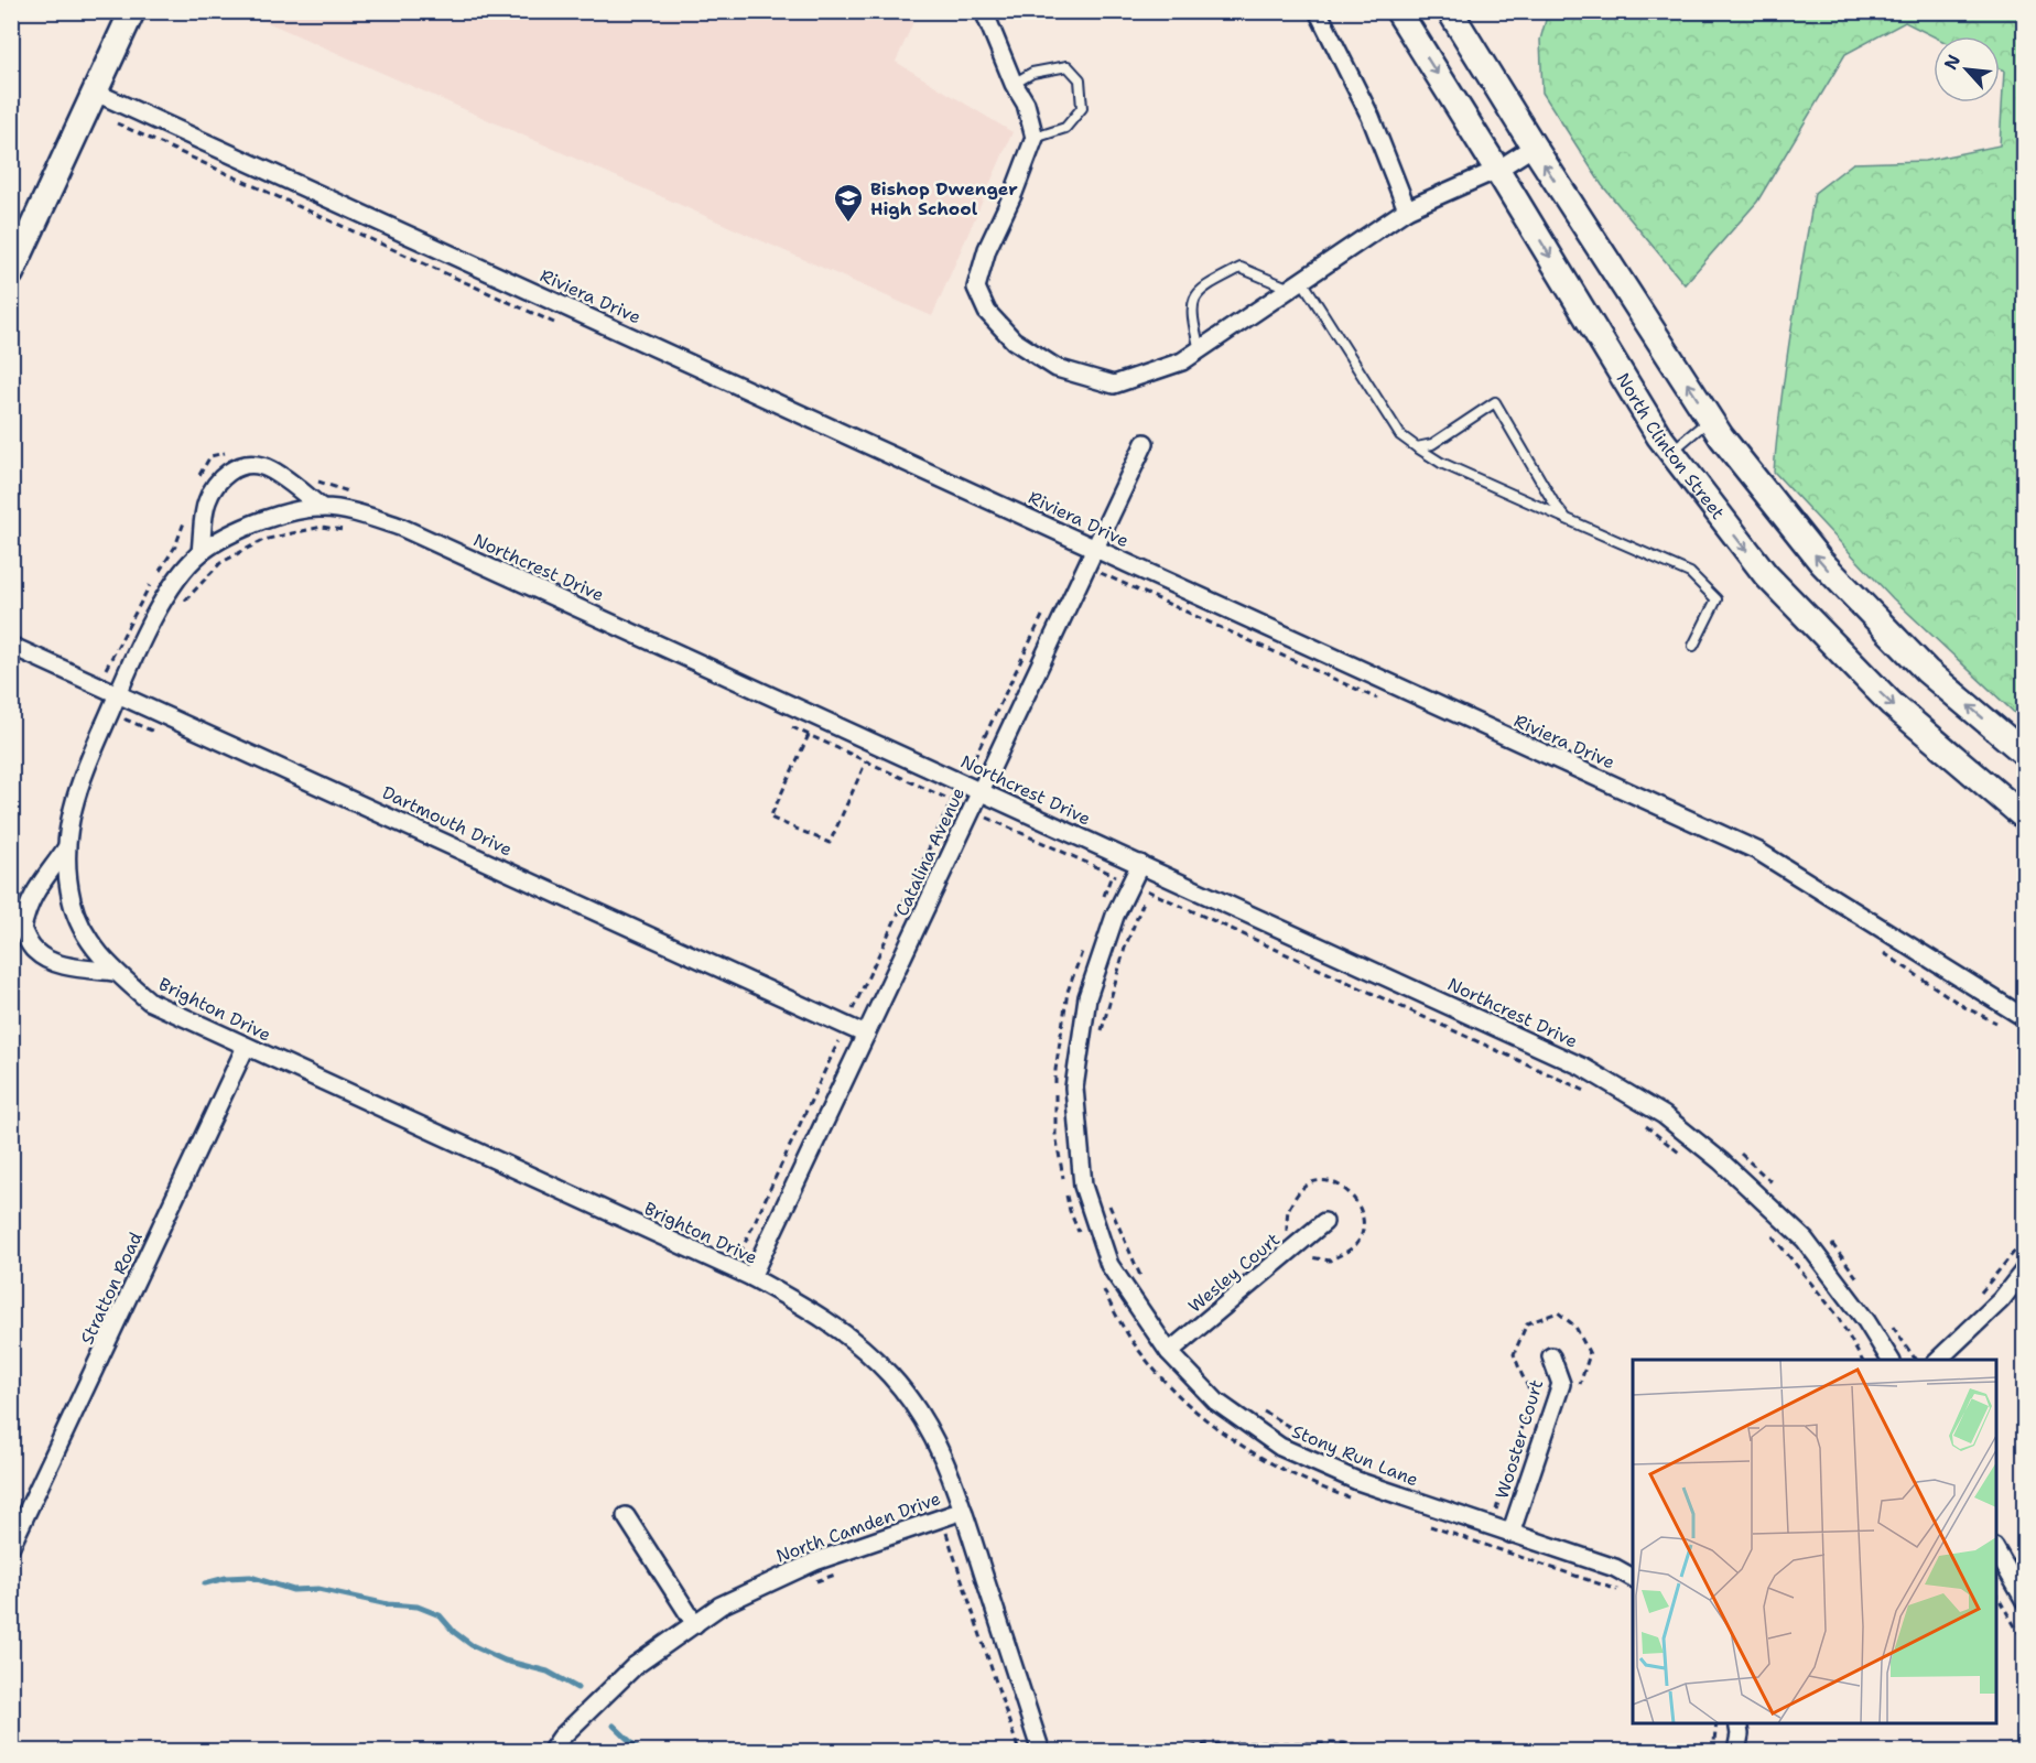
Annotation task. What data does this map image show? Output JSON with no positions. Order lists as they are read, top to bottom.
{
  "streets": {
    "main road": ["North Clinton Street"],
    "street": [
      "Riviera Drive",
      "Northcrest Drive",
      "Dartmouth Drive",
      "Catalina Avenue",
      "Brighton Drive",
      "Wesley Court",
      "Stratton Road",
      "Wooster Court",
      "Stony Run Lane",
      "North Camden Drive"
    ]
  },
  "crossings": [
    ["Riviera Drive", "Catalina Avenue"],
    ["Northcrest Drive", "Dartmouth Drive"],
    ["Northcrest Drive", "Catalina Avenue"],
    ["Northcrest Drive", "Brighton Drive"],
    ["Northcrest Drive", "Stony Run Lane"],
    ["Dartmouth Drive", "Catalina Avenue"],
    ["Dartmouth Drive", "Brighton Drive"],
    ["Catalina Avenue", "Brighton Drive"],
    ["Brighton Drive", "Stratton Road"],
    ["Brighton Drive", "North Camden Drive"],
    ["Wesley Court", "Stony Run Lane"],
    ["Wooster Court", "Stony Run Lane"]
  ],
  "places": {
    "school or university": ["Bishop Dwenger High School"]
  },
  "north": "top left"
}
